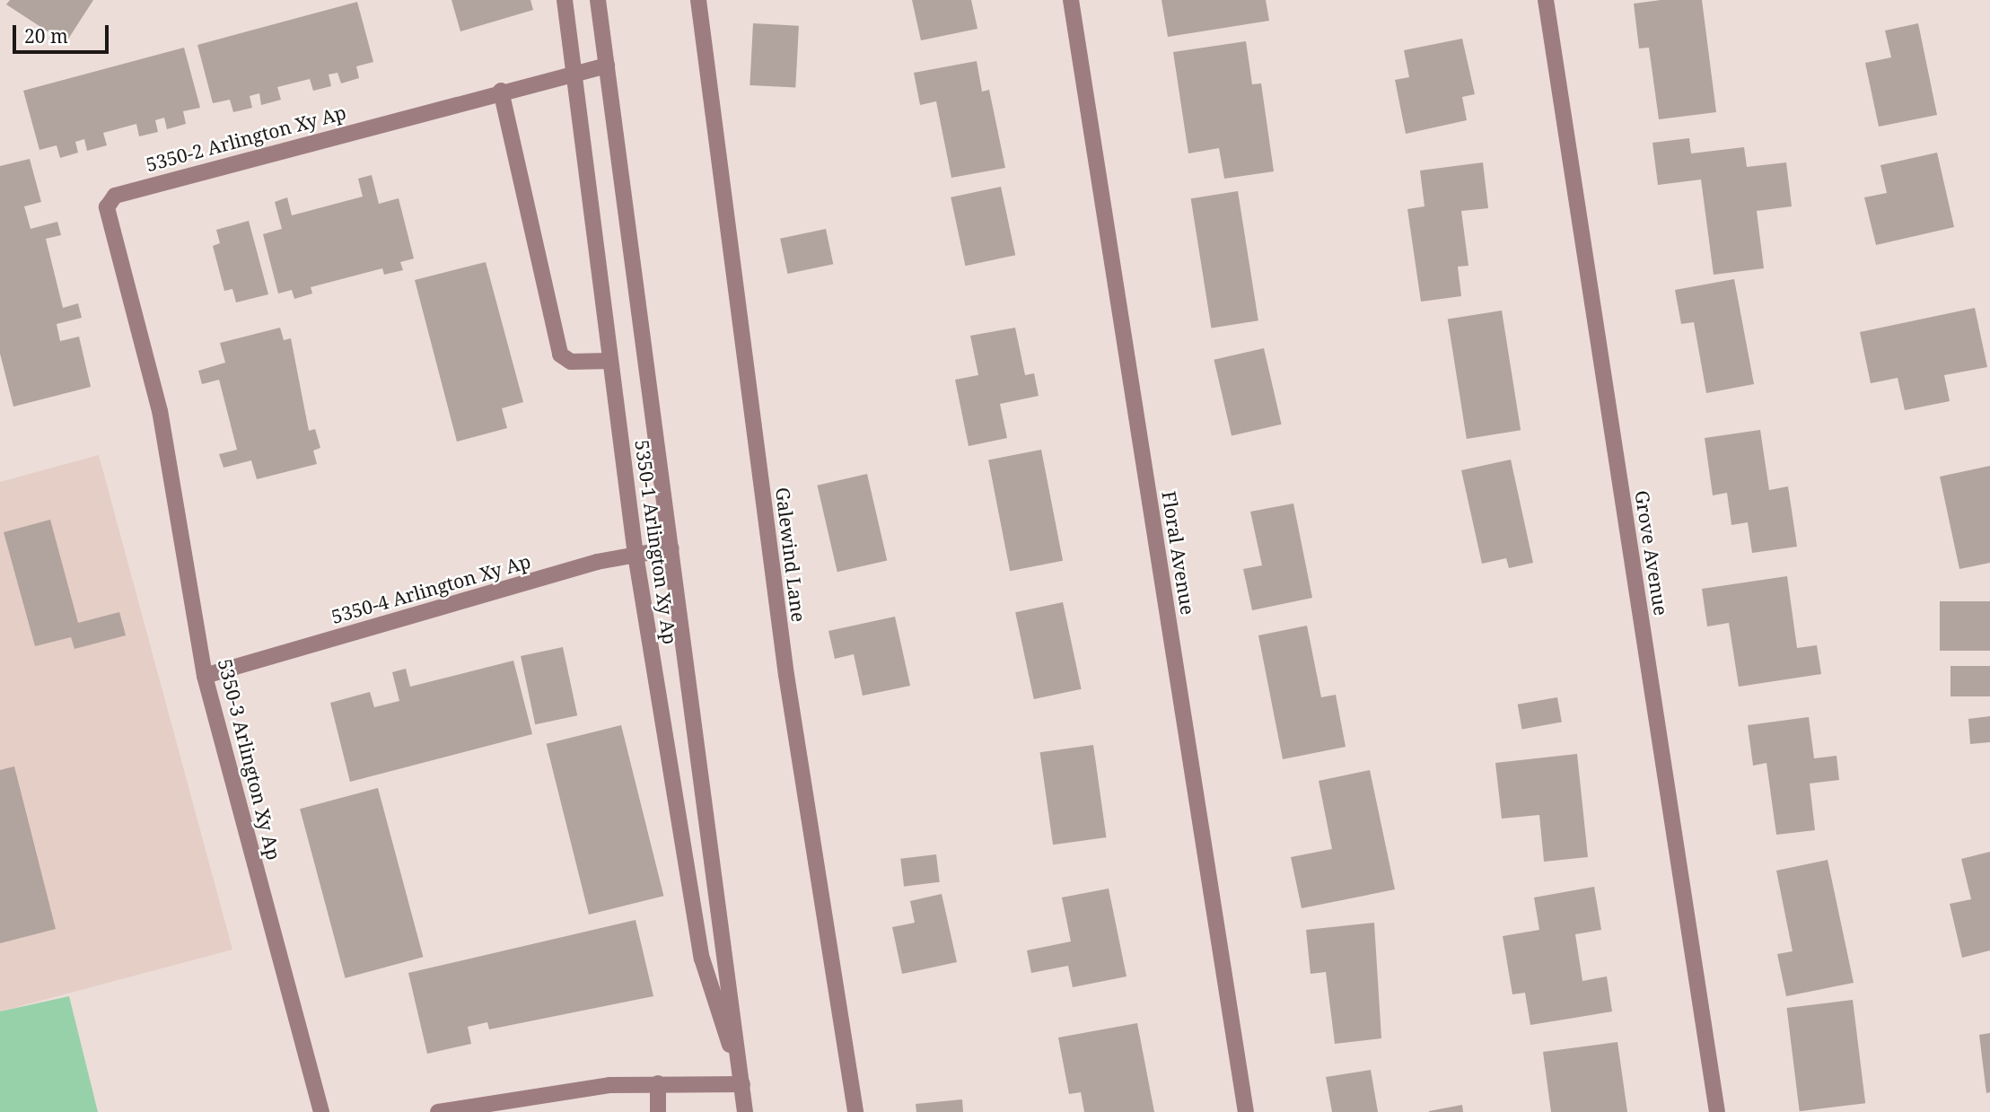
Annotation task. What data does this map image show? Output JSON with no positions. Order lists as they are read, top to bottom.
{
  "streets": {
    "street": [
      "5350-2 Arlington Xy Ap",
      "5350-1 Arlington Xy Ap",
      "Floral Avenue",
      "Grove Avenue",
      "Galewind Lane",
      "5350-4 Arlington Xy Ap",
      "5350-3 Arlington Xy Ap"
    ]
  },
  "crossings": [
    ["5350-2 Arlington Xy Ap", "5350-1 Arlington Xy Ap"],
    ["5350-2 Arlington Xy Ap", "5350-3 Arlington Xy Ap"],
    ["5350-1 Arlington Xy Ap", "5350-4 Arlington Xy Ap"],
    ["5350-4 Arlington Xy Ap", "5350-3 Arlington Xy Ap"]
  ],
  "scale_bar": "20 m"
}
